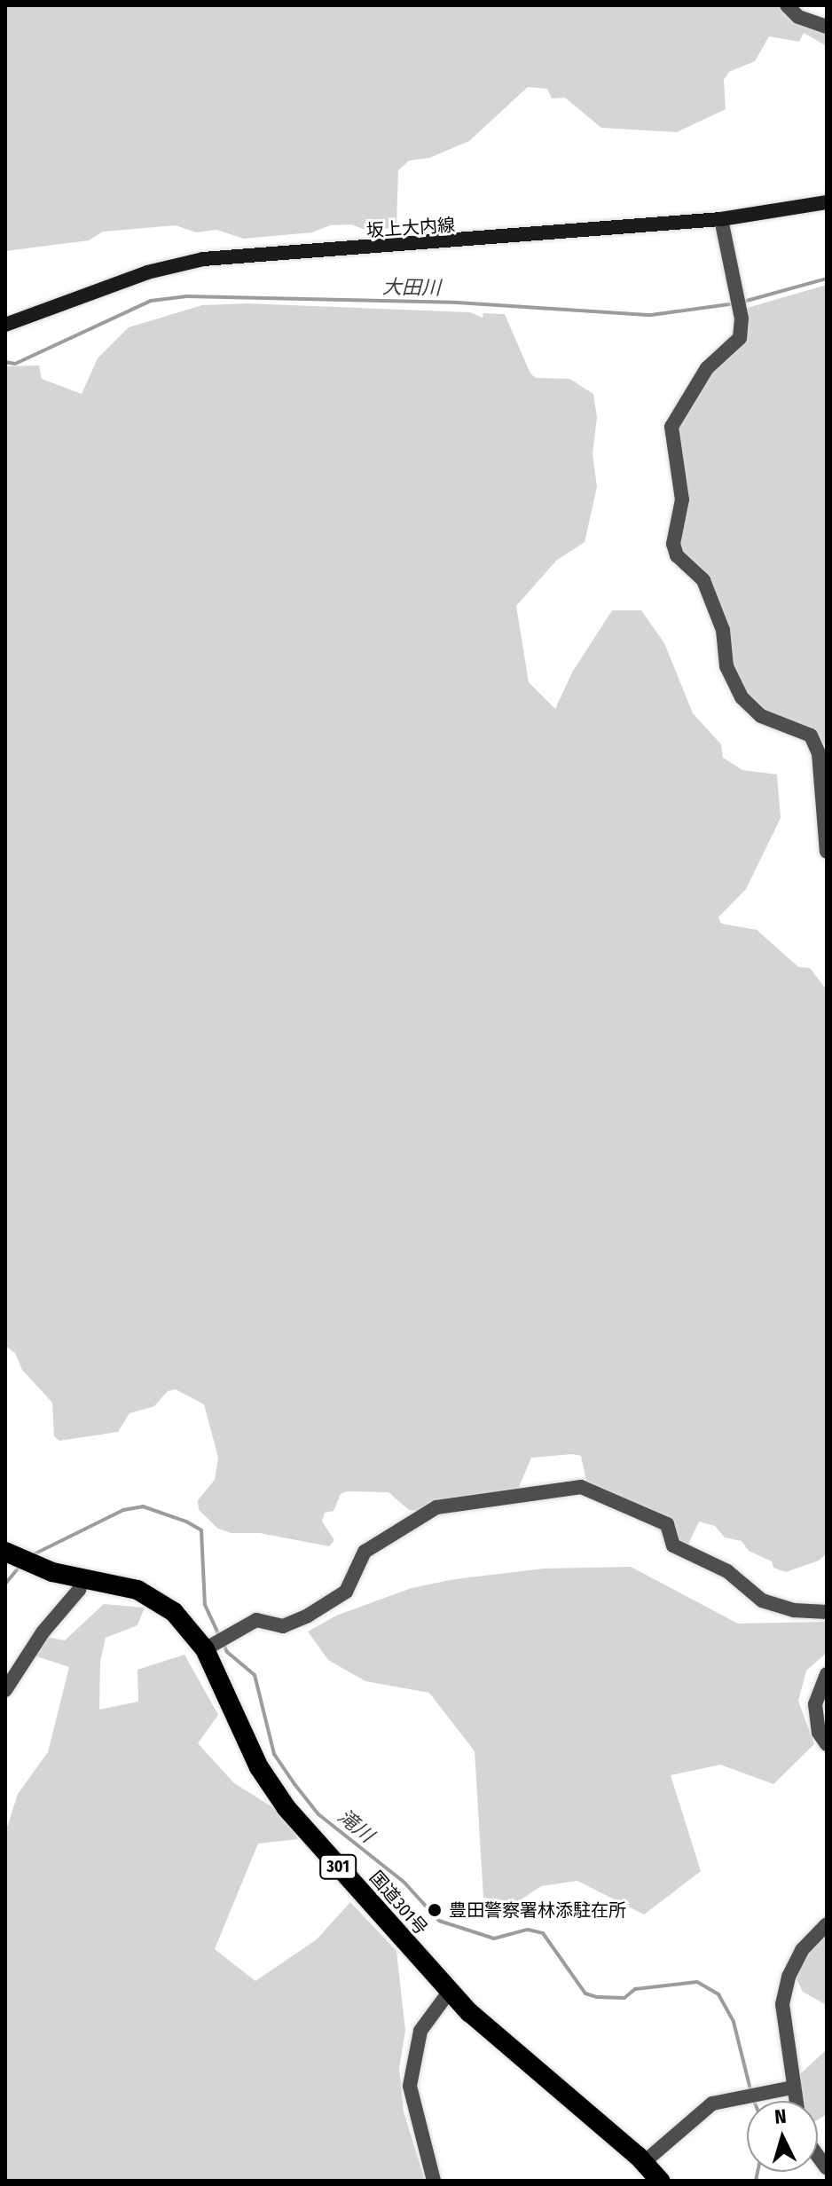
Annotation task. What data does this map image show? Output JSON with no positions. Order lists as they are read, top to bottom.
{
  "streets": {
    "highway": ["301", "国道301号"],
    "main road": ["坂上大内線"]
  },
  "water": ["大田川", "滝川"],
  "places": ["豊田警察署林添駐在所"],
  "north": "top"
}
